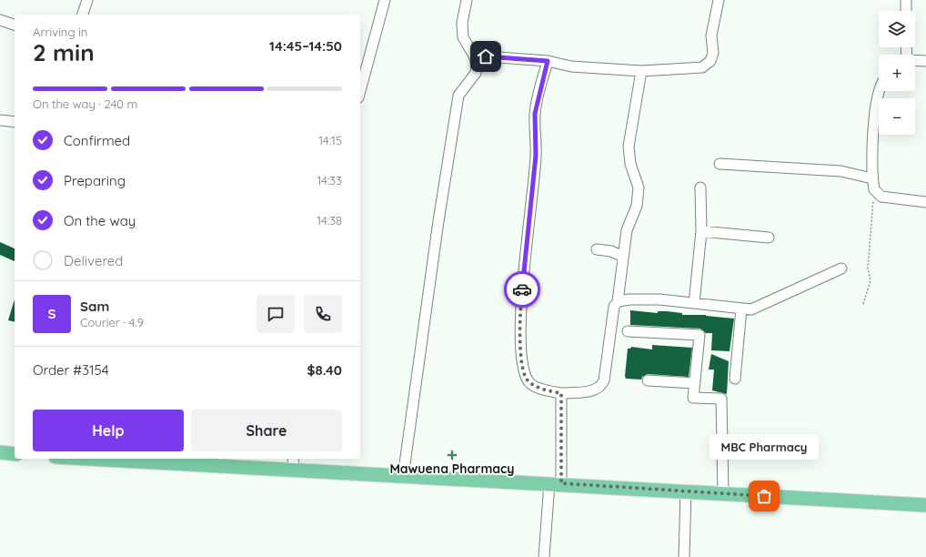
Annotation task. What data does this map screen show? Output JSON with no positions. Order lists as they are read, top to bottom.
{
  "places": {
    "health": ["Mawuena Pharmacy"],
    "other": ["MBC Pharmacy"]
  },
  "page": {
    "map_buttons": ["+", "−"],
    "heading": ["2 min", "Arriving in", "14:45–14:50"],
    "panel": [
      "Sam",
      "Courier · 4.9",
      "Order #3154",
      "$8.40"
    ],
    "bar": "On the way · 240 m",
    "list": [
      ["Confirmed", "14:15"],
      ["Preparing", "14:33"],
      ["On the way", "14:38"],
      "Delivered"
    ],
    "round": "S",
    "buttons": ["Help", "Share"],
    "bubble": "MBC Pharmacy"
  }
}
